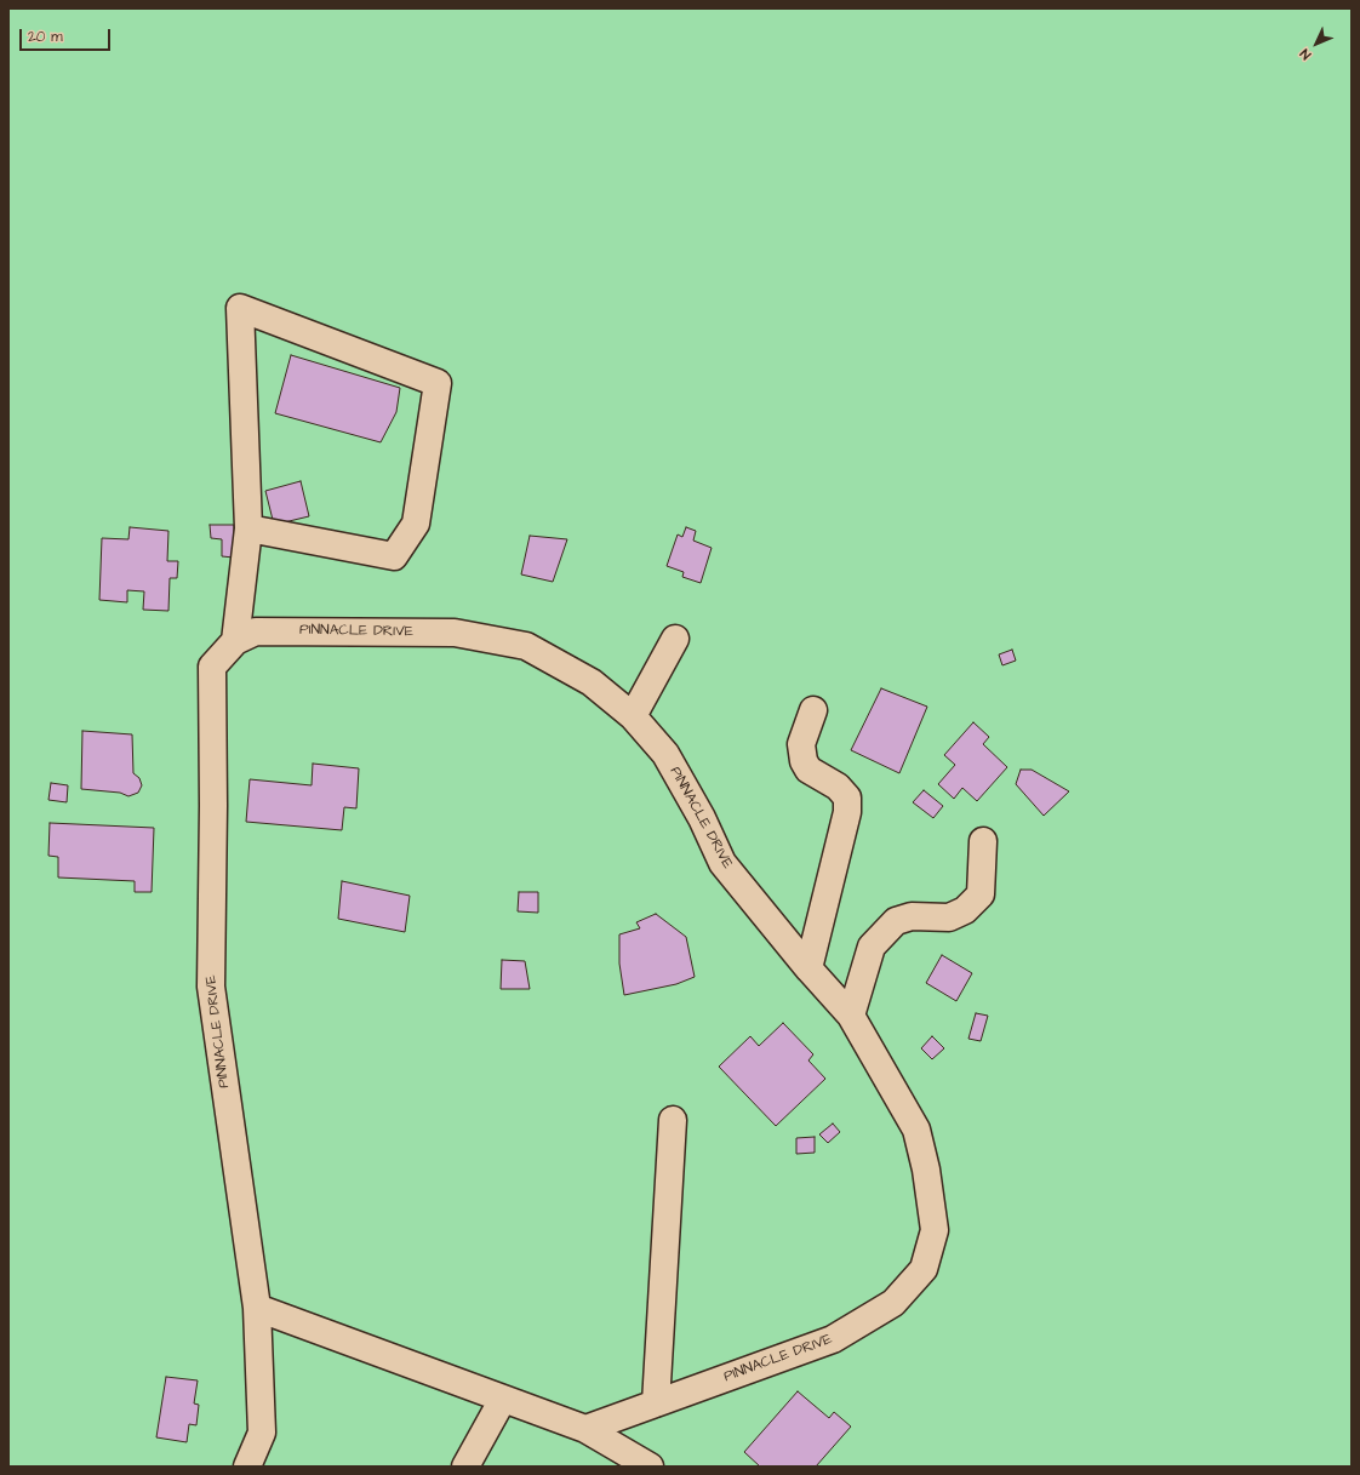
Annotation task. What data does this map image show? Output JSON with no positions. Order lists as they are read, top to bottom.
{
  "streets": {
    "street": ["PINNACLE DRIVE"]
  },
  "scale_bar": "20 m",
  "north": "bottom left"
}
